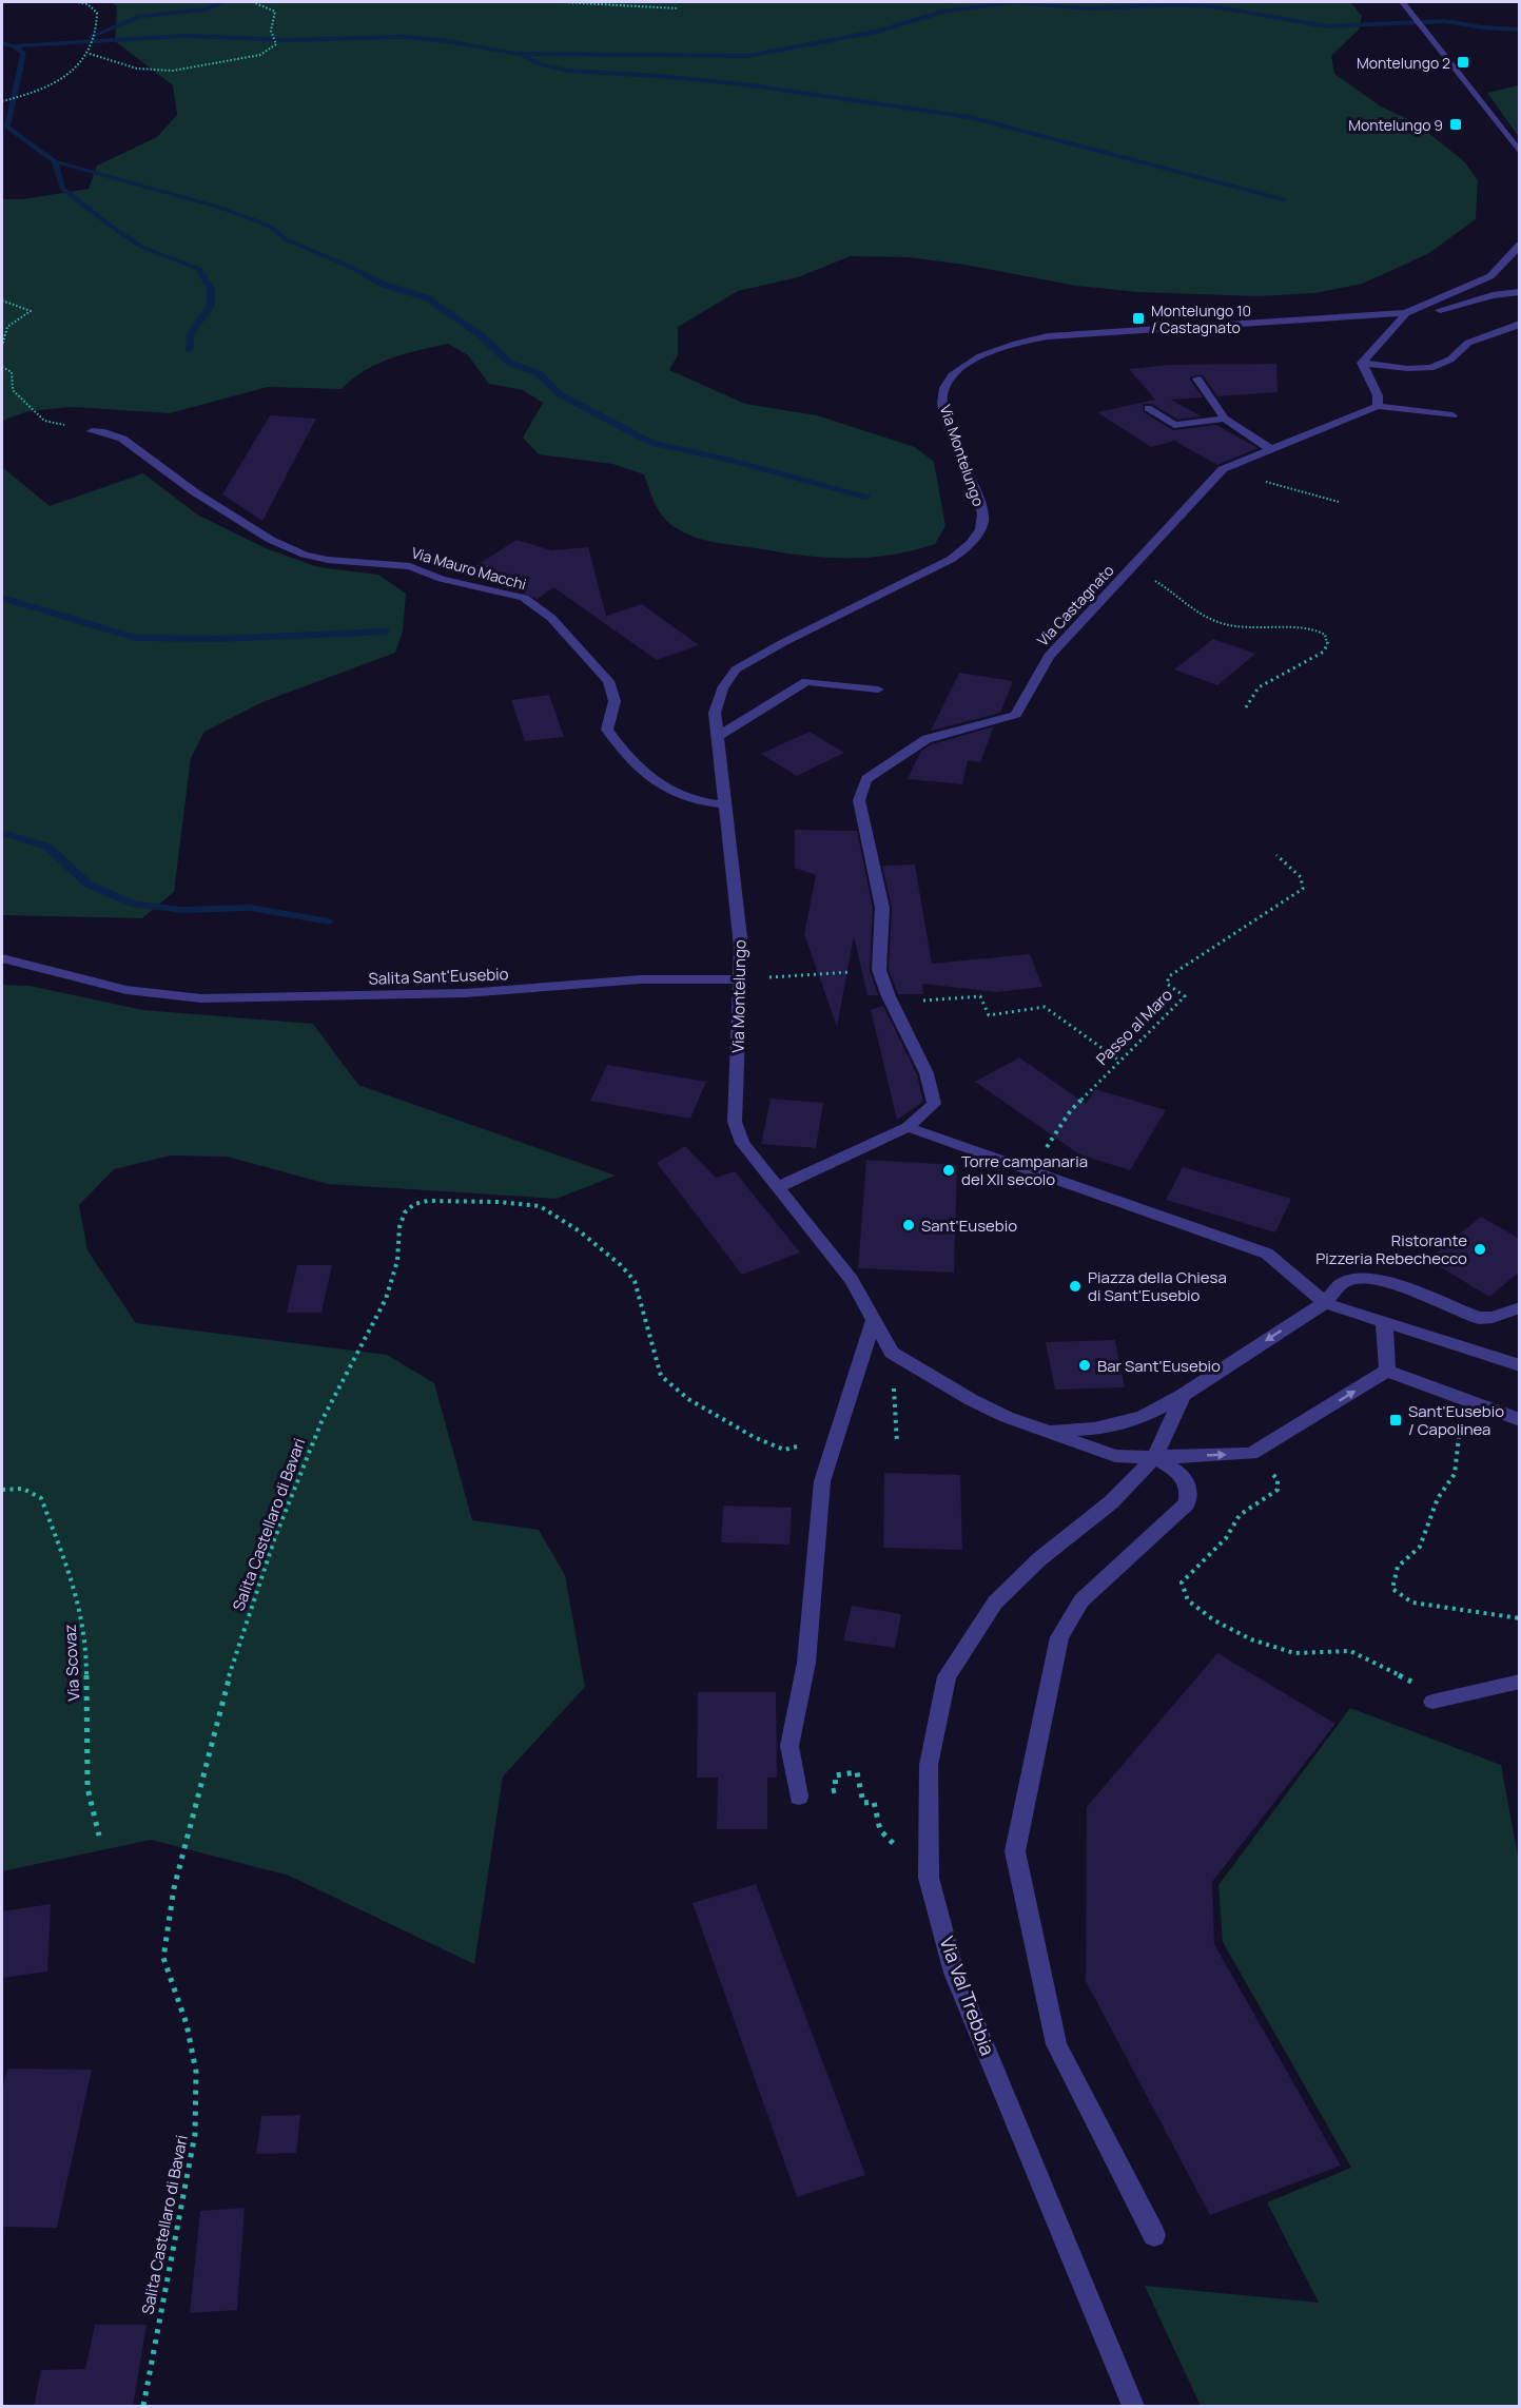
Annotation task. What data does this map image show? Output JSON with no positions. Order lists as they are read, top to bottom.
{
  "streets": {
    "street": [
      "Via Montelungo",
      "Via Mauro Macchi",
      "Via Castagnato",
      "Salita Sant'Eusebio",
      "Via Val Trebbia"
    ],
    "path": ["Passo al Maro", "Salita Castellaro di Bavari", "Via Scovaz"]
  },
  "crossings": [
    ["Via Montelungo", "Via Mauro Macchi"],
    ["Via Montelungo", "Salita Sant'Eusebio"]
  ],
  "places": {
    "transit": [
      "Montelungo 2",
      "Montelungo 9",
      "Montelungo 10 / Castagnato",
      "Sant'Eusebio / Capolinea"
    ],
    "other": [
      "Torre campanaria del XII secolo",
      "Sant'Eusebio",
      "Ristorante Pizzeria Rebechecco",
      "Piazza della Chiesa di Sant'Eusebio",
      "Bar Sant'Eusebio"
    ]
  }
}
